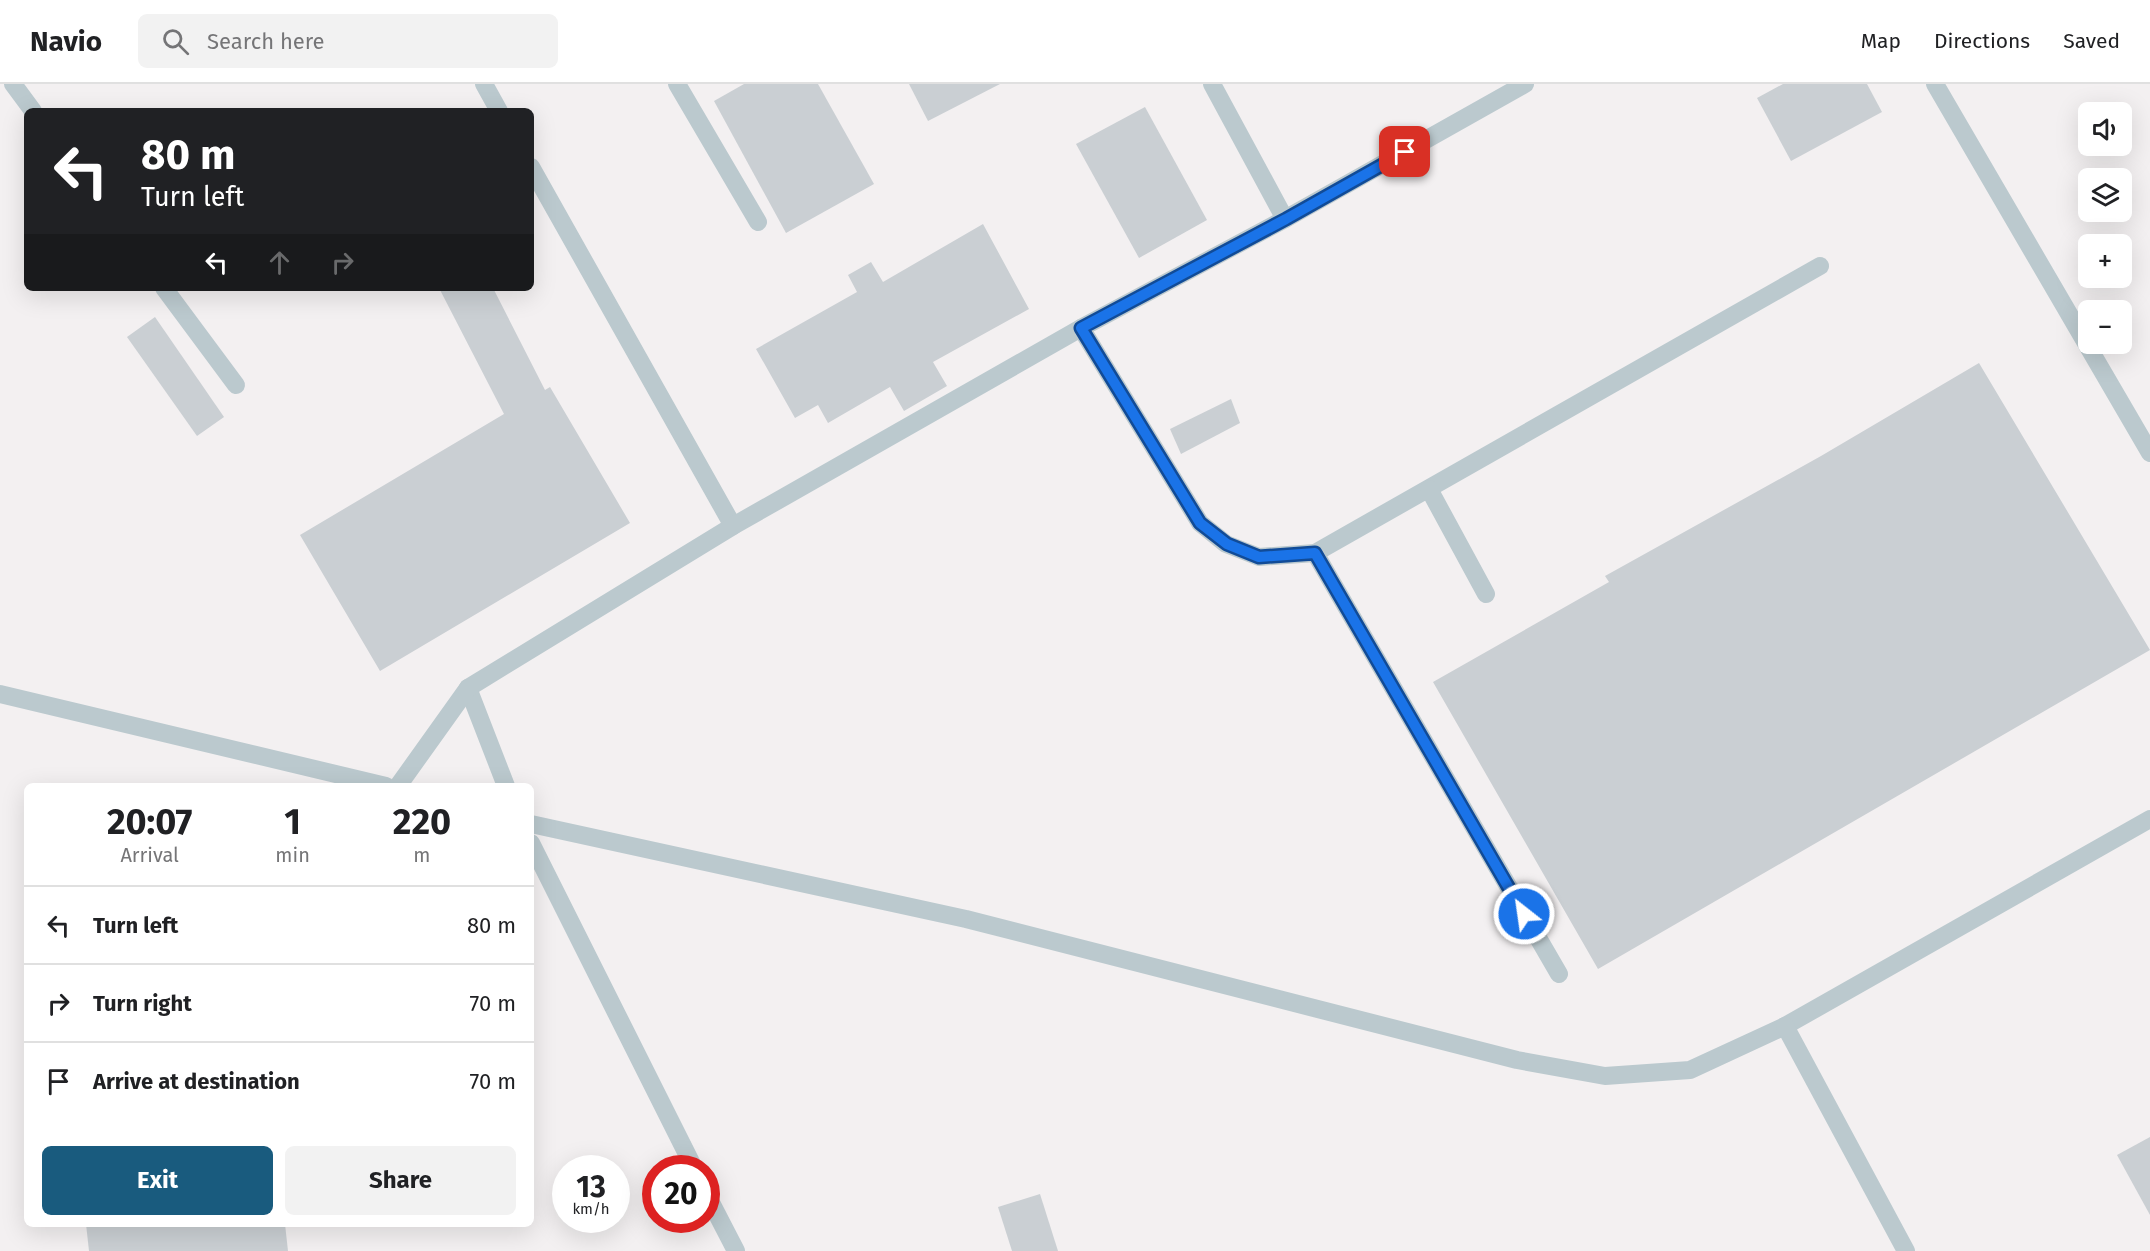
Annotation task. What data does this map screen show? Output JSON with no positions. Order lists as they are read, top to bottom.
{
  "page": {
    "header": "Navio",
    "search": "Search here",
    "nav": ["Map", "Directions", "Saved"],
    "map_buttons": ["+", "−"],
    "turn": ["80 m", "Turn left"],
    "eta": [
      "20:07",
      "Arrival",
      "1",
      "min",
      "220",
      "m"
    ],
    "list": [
      {
        "name": "Turn left",
        "value": "80 m"
      },
      {
        "name": "Turn right",
        "value": "70 m"
      },
      {
        "name": "Arrive at destination",
        "value": "70 m"
      }
    ],
    "buttons": ["Exit", "Share"],
    "speed": "13 km/h",
    "limit": "20"
  }
}
